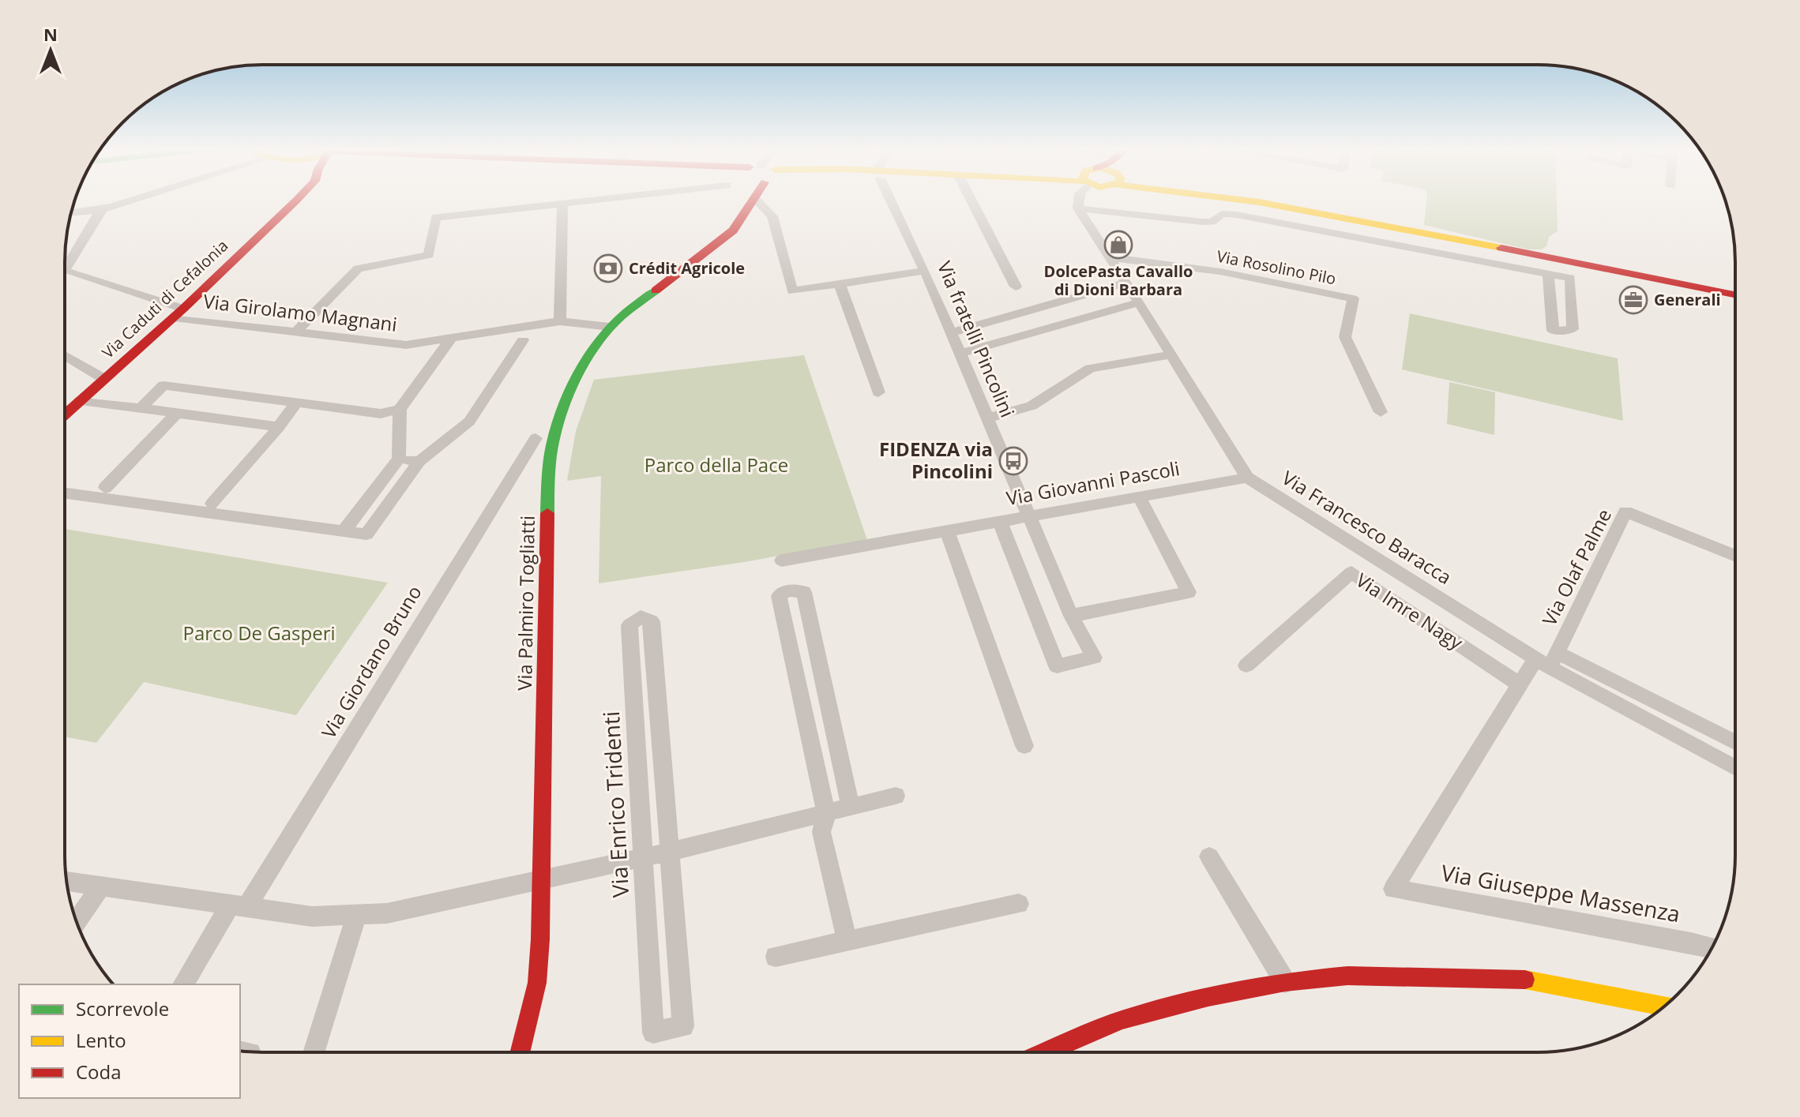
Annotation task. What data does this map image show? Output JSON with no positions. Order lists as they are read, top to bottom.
{
  "streets": {
    "street": [
      "Via Rosolino Pilo",
      "Via Caduti di Cefalonia",
      "Via Girolamo Magnani",
      "Via fratelli Pincolini",
      "Via Giovanni Pascoli",
      "Via Francesco Baracca",
      "Via Olaf Palme",
      "Via Palmiro Togliatti",
      "Via Imre Nagy",
      "Via Giordano Bruno",
      "Via Enrico Tridenti",
      "Via Giuseppe Massenza"
    ]
  },
  "crossings": [
    ["Via Rosolino Pilo", "Via Francesco Baracca"],
    ["Via Caduti di Cefalonia", "Via Girolamo Magnani"],
    ["Via Girolamo Magnani", "Via Palmiro Togliatti"],
    ["Via fratelli Pincolini", "Via Giovanni Pascoli"],
    ["Via Giovanni Pascoli", "Via Francesco Baracca"],
    ["Via Francesco Baracca", "Via Olaf Palme"],
    ["Via Imre Nagy", "Via Giuseppe Massenza"]
  ],
  "parks": ["Parco della Pace", "Parco De Gasperi"],
  "places": {
    "shop": ["DolcePasta Cavallo di Dioni Barbara"],
    "bank": ["Crédit Agricole"],
    "office": ["Generali"],
    "bus stop": ["FIDENZA via Pincolini"]
  },
  "legend": ["Scorrevole", "Lento", "Coda"],
  "north": "top"
}
